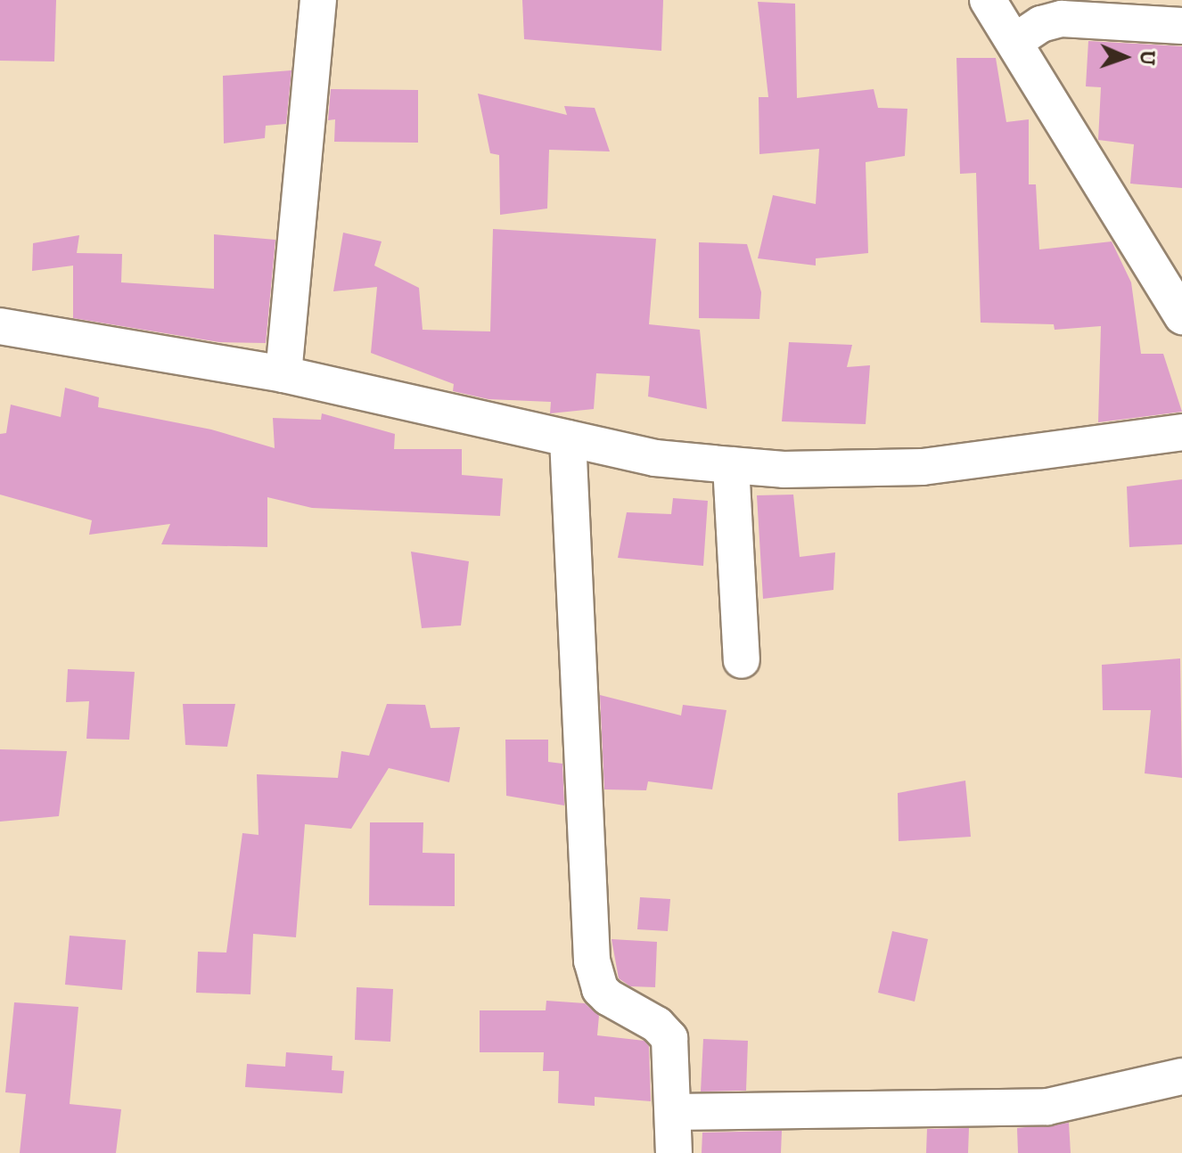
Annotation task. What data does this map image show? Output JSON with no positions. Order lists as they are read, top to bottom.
{
  "north": "right"
}
